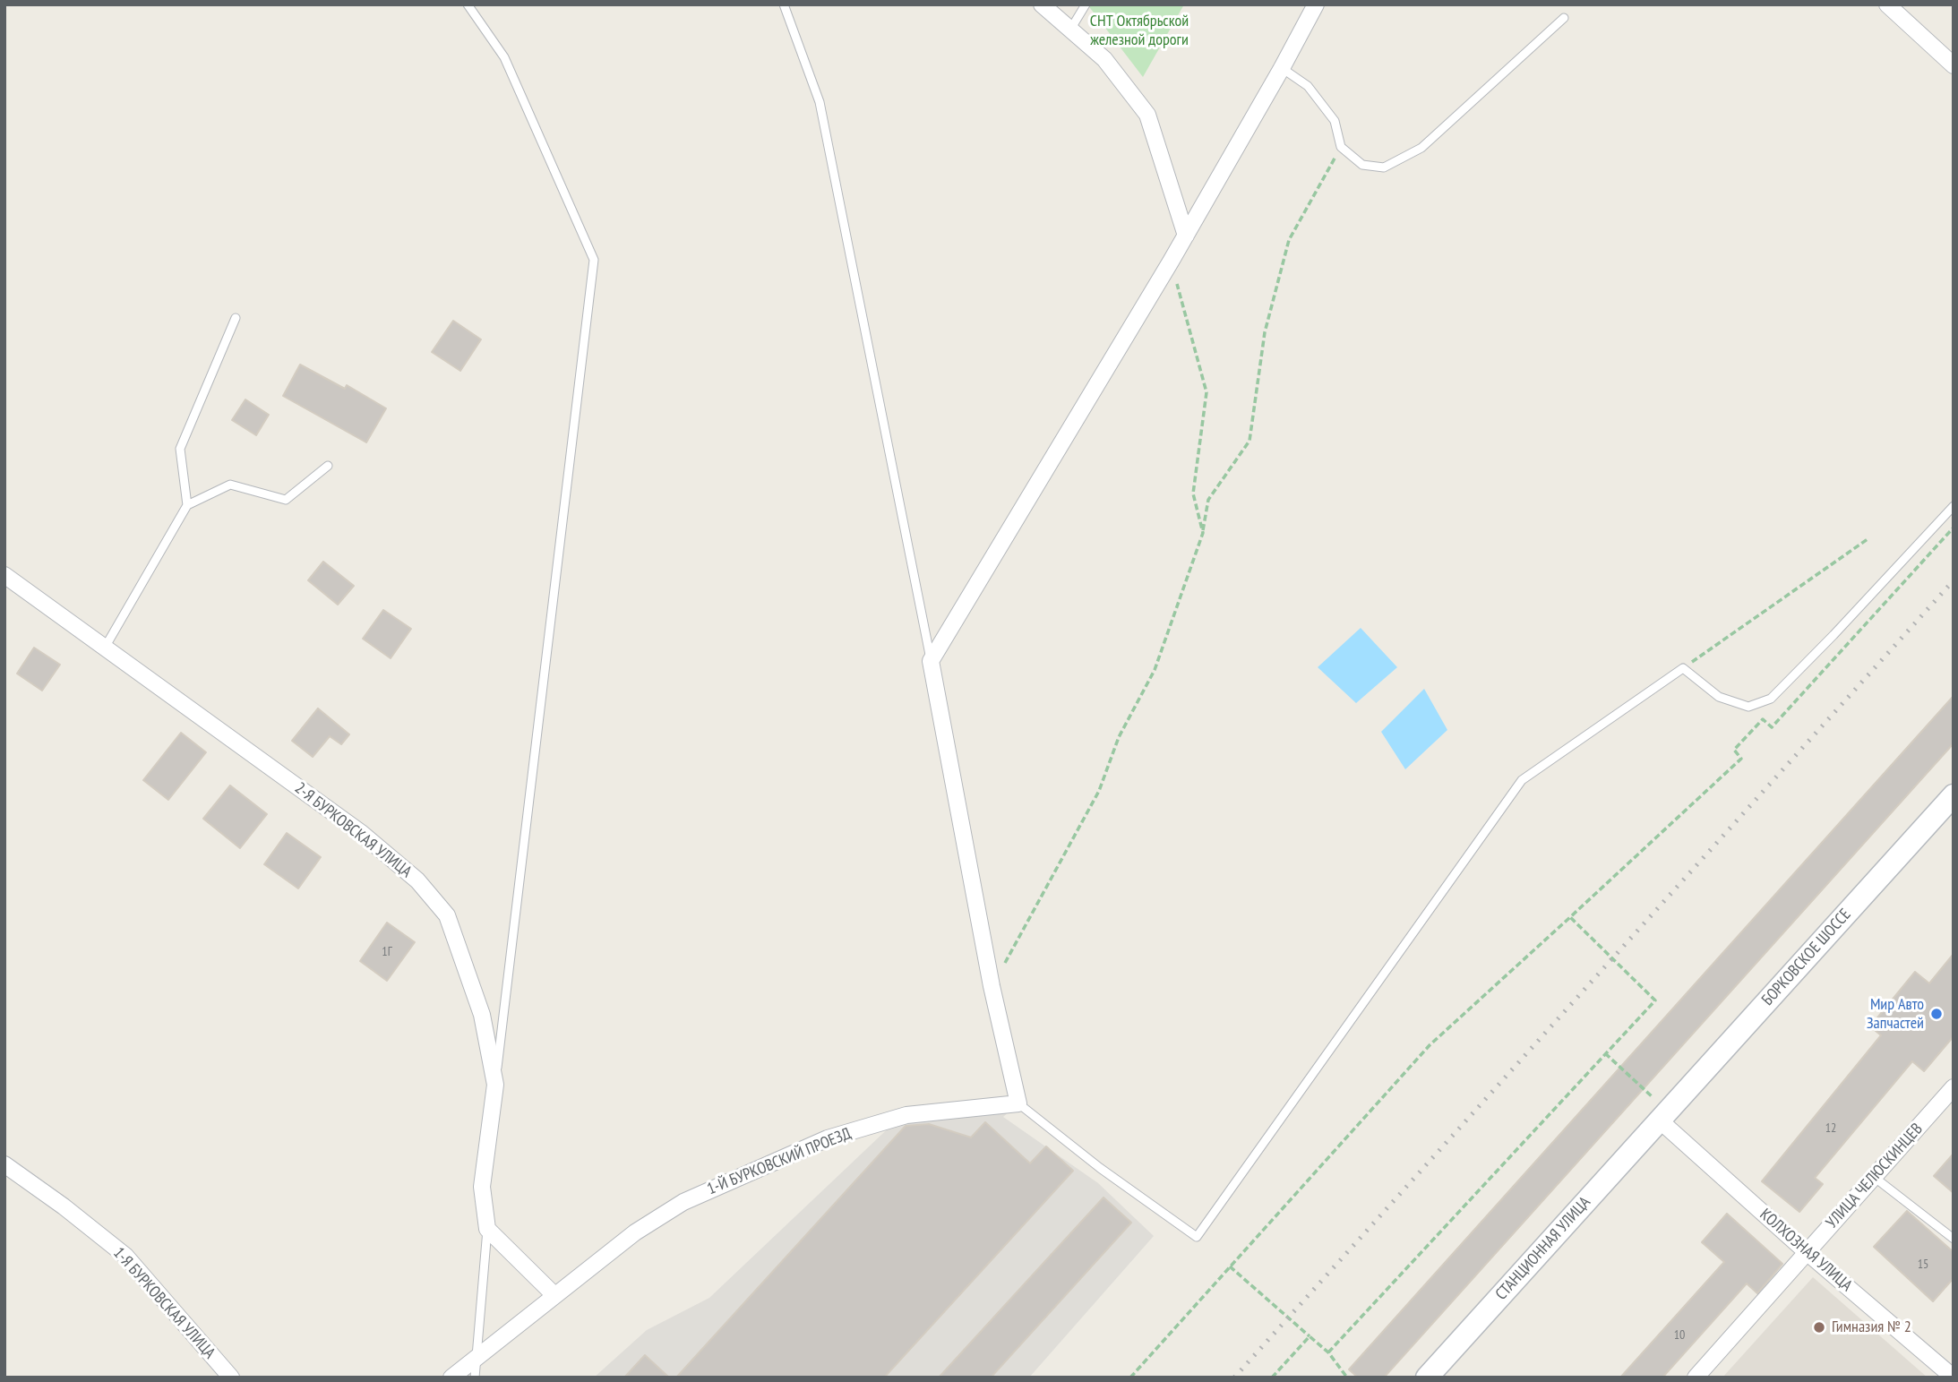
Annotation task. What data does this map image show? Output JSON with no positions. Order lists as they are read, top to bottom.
{
  "streets": {
    "main road": ["БОРКОВСКОЕ ШОССЕ", "СТАНЦИОННАЯ УЛИЦА"],
    "street": [
      "2-Я БУРКОВСКАЯ УЛИЦА",
      "1-Й БУРКОВСКИЙ ПРОЕЗД",
      "УЛИЦА ЧЕЛЮСКИНЦЕВ",
      "КОЛХОЗНАЯ УЛИЦА",
      "1-Я БУРКОВСКАЯ УЛИЦА"
    ]
  },
  "crossings": [
    ["БОРКОВСКОЕ ШОССЕ", "СТАНЦИОННАЯ УЛИЦА"],
    ["БОРКОВСКОЕ ШОССЕ", "КОЛХОЗНАЯ УЛИЦА"],
    ["УЛИЦА ЧЕЛЮСКИНЦЕВ", "КОЛХОЗНАЯ УЛИЦА"],
    ["СТАНЦИОННАЯ УЛИЦА", "КОЛХОЗНАЯ УЛИЦА"]
  ],
  "parks": ["СНТ Октябрьской железной дороги"],
  "places": ["Мир Авто Запчастей", "Гимназия № 2"],
  "house_numbers": [
    "1Г",
    "12",
    "15",
    "10"
  ]
}
